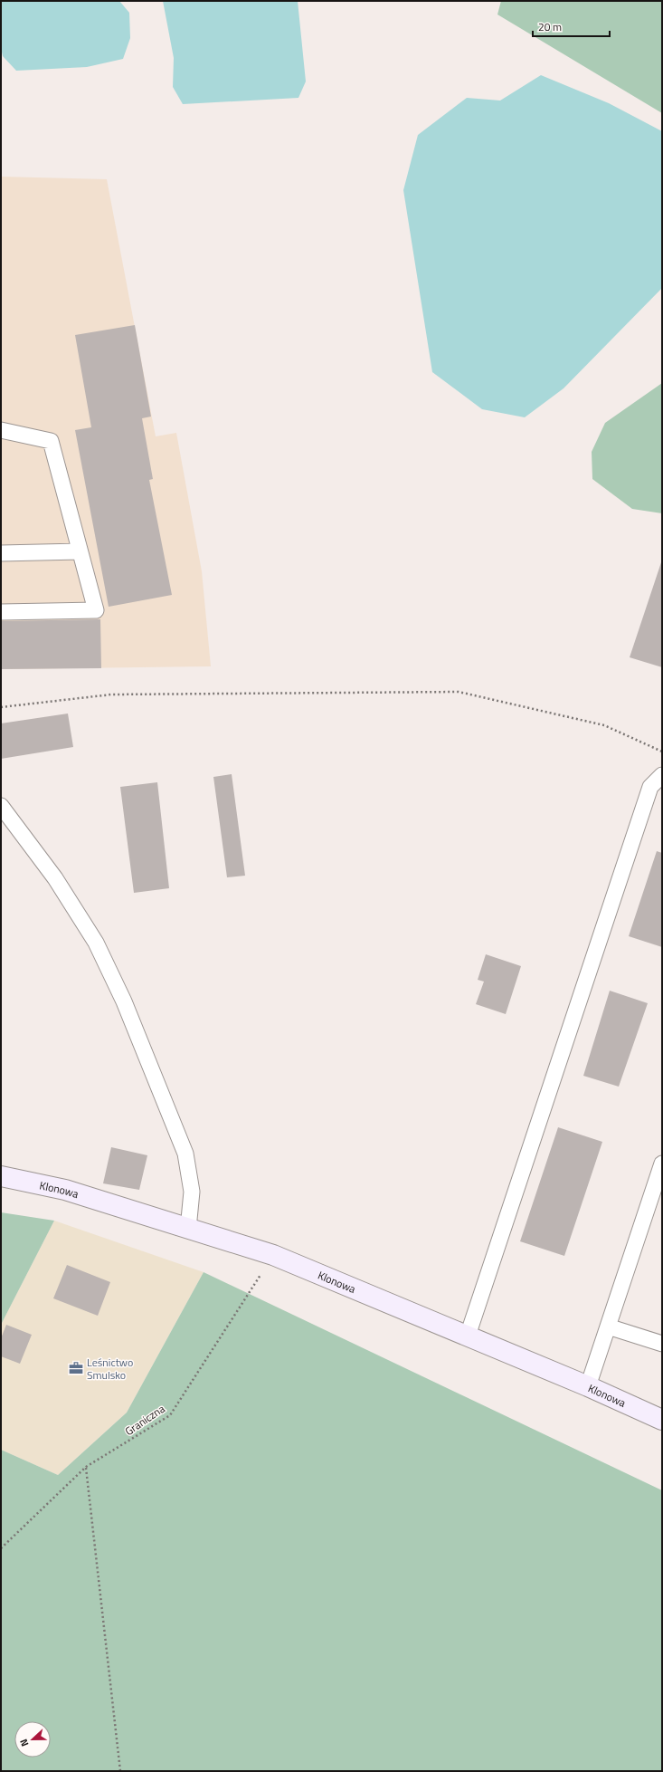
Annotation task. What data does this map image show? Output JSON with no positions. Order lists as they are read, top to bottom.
{
  "streets": {
    "street": ["Klonowa"],
    "path": ["Graniczna"]
  },
  "crossings": [
    ["Klonowa", "Graniczna"]
  ],
  "places": {
    "office": ["Leśnictwo Smulsko"]
  },
  "scale_bar": "20 m",
  "north": "left"
}
